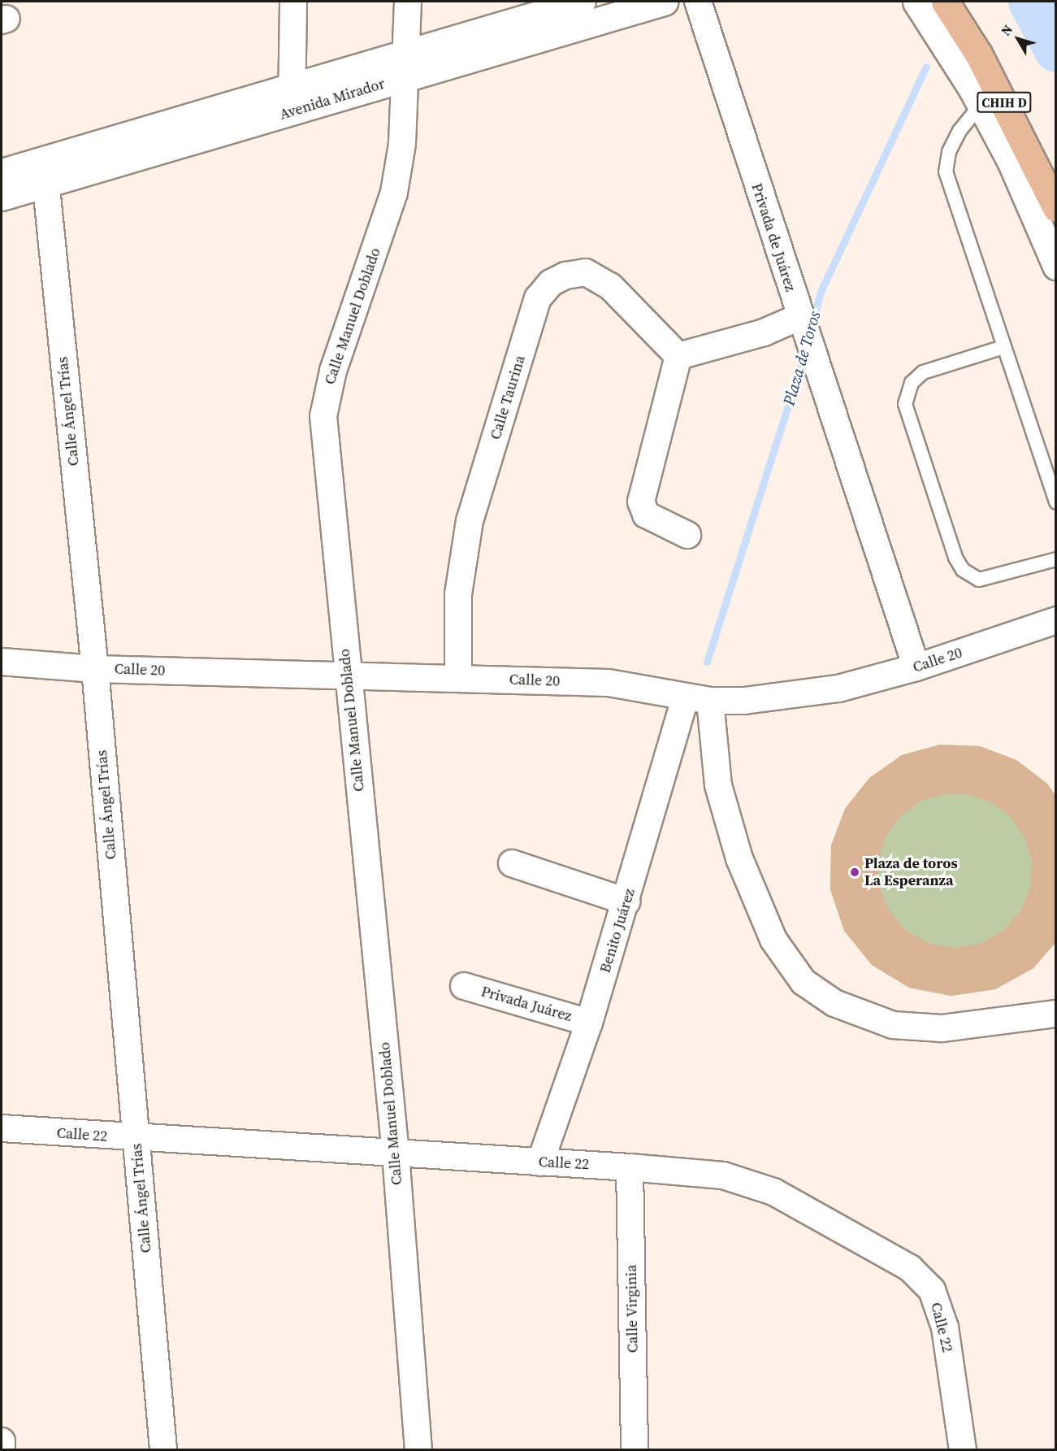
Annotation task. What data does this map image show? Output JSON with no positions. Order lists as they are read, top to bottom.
{
  "streets": {
    "main road": ["Avenida Mirador", "CHIH D"],
    "street": [
      "Privada de Juárez",
      "Calle Manuel Doblado",
      "Calle Taurina",
      "Calle Ángel Trías",
      "Calle 20",
      "Benito Juárez",
      "Privada Juárez",
      "Calle 22",
      "Calle Virginia"
    ]
  },
  "crossings": [
    ["Avenida Mirador", "Calle Manuel Doblado"],
    ["Avenida Mirador", "Calle Ángel Trías"],
    ["Privada de Juárez", "Calle 20"],
    ["Calle Manuel Doblado", "Calle 20"],
    ["Calle Manuel Doblado", "Calle 22"],
    ["Calle Taurina", "Calle 20"],
    ["Calle Ángel Trías", "Calle 20"],
    ["Calle Ángel Trías", "Calle 22"],
    ["Calle 20", "Benito Juárez"],
    ["Benito Juárez", "Privada Juárez"],
    ["Benito Juárez", "Calle 22"],
    ["Calle 22", "Calle Virginia"]
  ],
  "water": ["Plaza de Toros"],
  "places": ["Plaza de toros La Esperanza"],
  "north": "top left"
}
